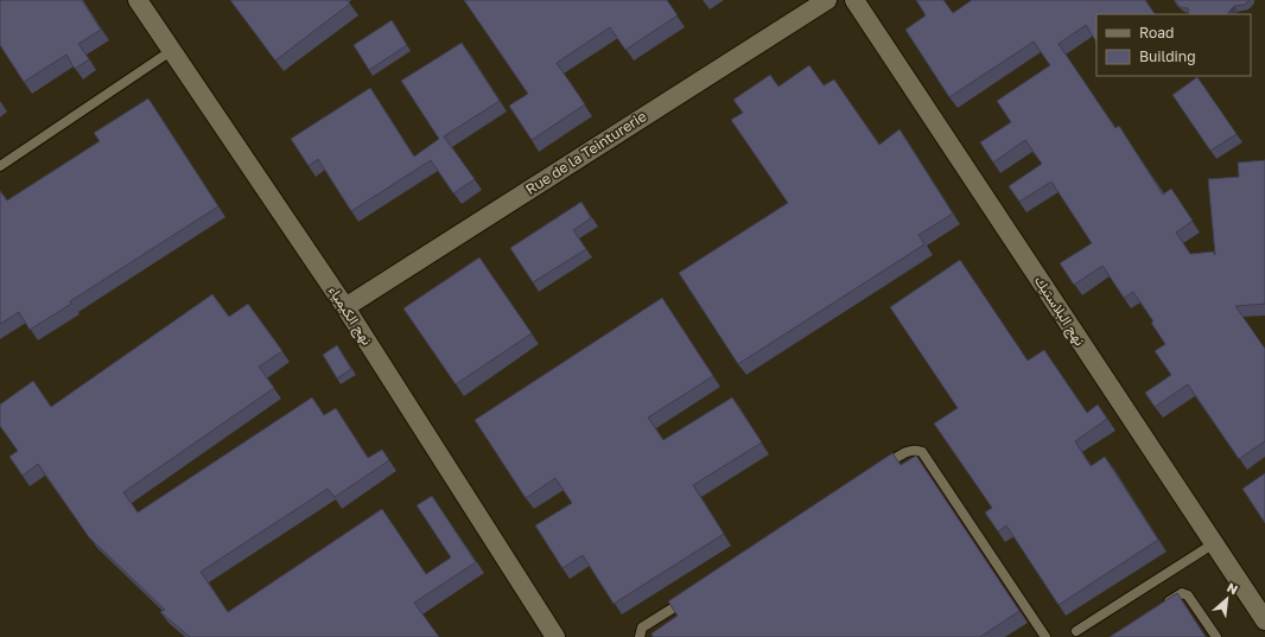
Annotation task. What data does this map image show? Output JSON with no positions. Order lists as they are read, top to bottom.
{
  "streets": {
    "street": ["Rue de la Teinturerie", "نهج البلاستيك", "نهج الكيمياء"]
  },
  "crossings": [
    ["Rue de la Teinturerie", "نهج الكيمياء"]
  ],
  "legend": ["Road", "Building"],
  "north": "top right"
}
